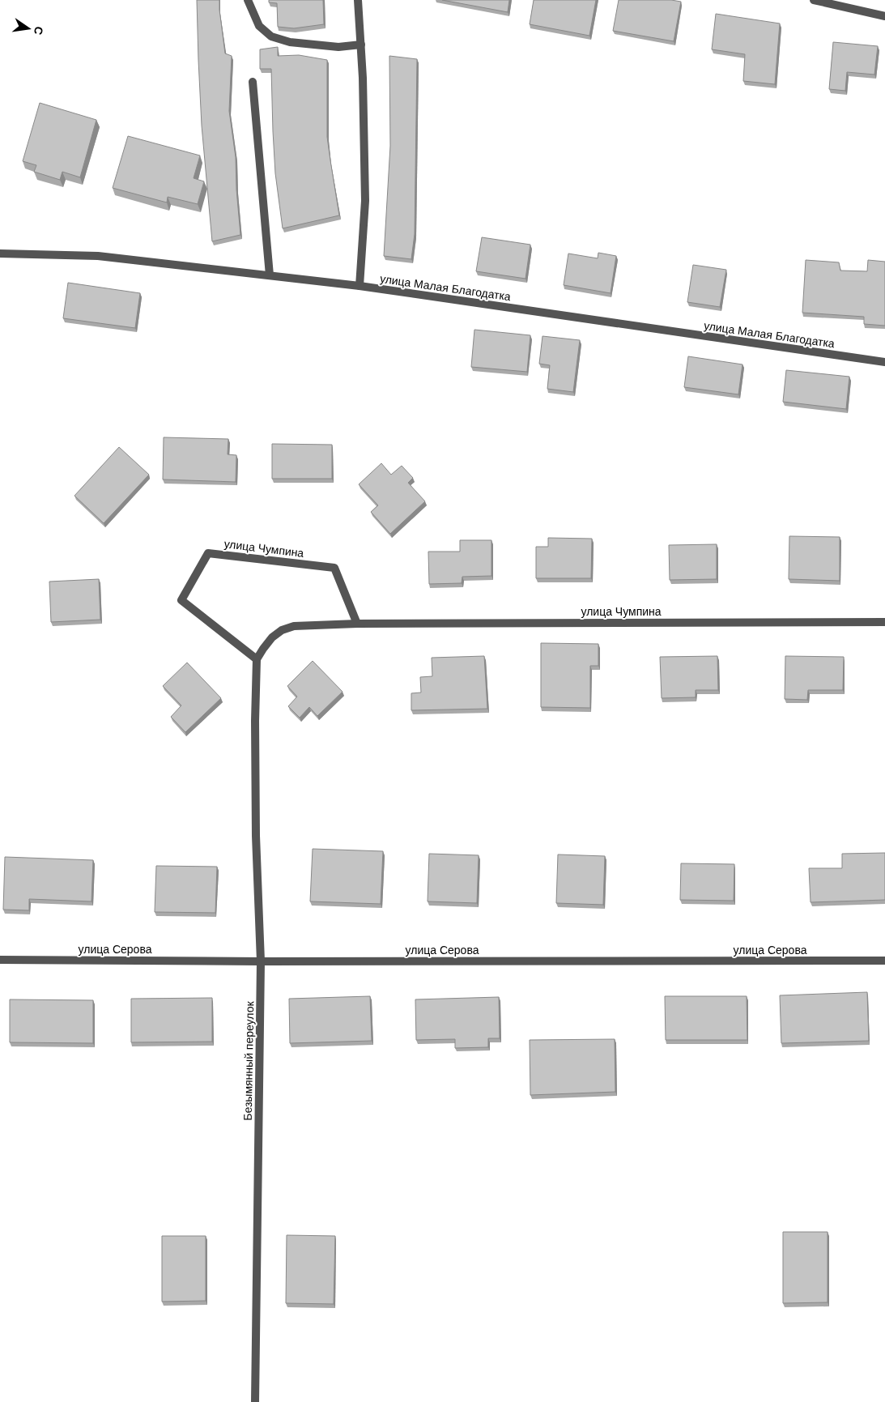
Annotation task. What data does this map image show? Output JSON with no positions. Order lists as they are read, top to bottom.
{
  "streets": {
    "street": [
      "улица Малая Благодатка",
      "улица Чумпина",
      "улица Серова",
      "Безымянный переулок"
    ]
  },
  "crossings": [
    ["улица Чумпина", "Безымянный переулок"],
    ["улица Серова", "Безымянный переулок"]
  ],
  "north": "right"
}
